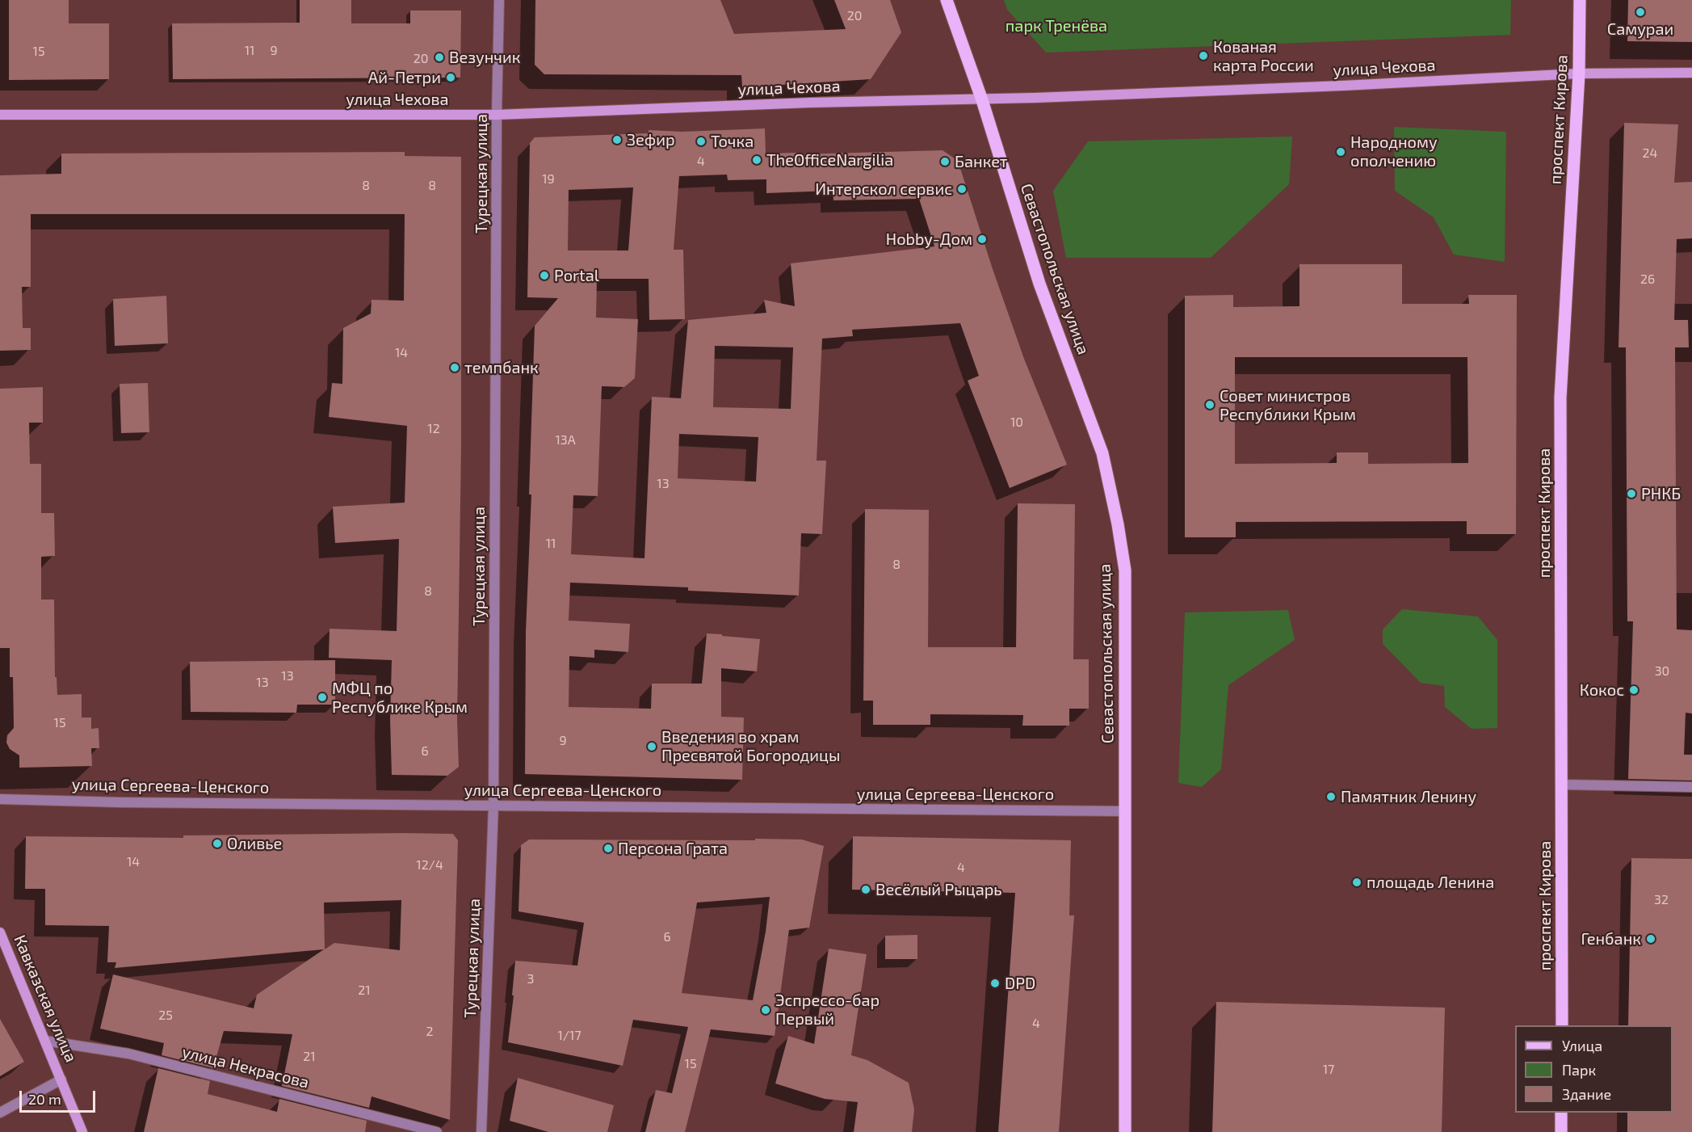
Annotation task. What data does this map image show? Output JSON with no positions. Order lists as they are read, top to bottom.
{
  "streets": {
    "main road": [
      "улица Чехова",
      "проспект Кирова",
      "Севастопольская улица",
      "Кавказская улица"
    ],
    "street": ["Турецкая улица", "улица Сергеева-Ценского", "улица Некрасова"]
  },
  "crossings": [
    ["улица Чехова", "проспект Кирова"],
    ["улица Чехова", "Турецкая улица"],
    ["улица Чехова", "Севастопольская улица"],
    ["Турецкая улица", "улица Сергеева-Ценского"],
    ["Севастопольская улица", "улица Сергеева-Ценского"],
    ["Кавказская улица", "улица Некрасова"]
  ],
  "parks": ["парк Тренёва"],
  "places": [
    "Самураи",
    "Кованая карта России",
    "Везунчик",
    "Ай-Петри",
    "Зефир",
    "Точка",
    "Народному ополчению",
    "TheOfficeNargilia",
    "Банкет",
    "Интерскол сервис",
    "Hobby-Дом",
    "Portal",
    "темпбанк",
    "Совет министров Республики Крым",
    "РНКБ",
    "Кокос",
    "МФЦ по Республике Крым",
    "Введения во храм Пресвятой Богородицы",
    "Памятник Ленину",
    "Оливье",
    "Персона Грата",
    "площадь Ленина",
    "Весёлый Рыцарь",
    "Генбанк",
    "DPD",
    "Эспрессо-бар Первый"
  ],
  "house_numbers": [
    "20",
    "11",
    "9",
    "15",
    "20",
    "24",
    "4",
    "19",
    "8",
    "8",
    "26",
    "14",
    "10",
    "12",
    "13А",
    "13",
    "11",
    "8",
    "8",
    "30",
    "13",
    "13",
    "15",
    "9",
    "6",
    "14",
    "12/4",
    "4",
    "32",
    "6",
    "3",
    "21",
    "25",
    "4",
    "2",
    "1/17",
    "21",
    "15",
    "17"
  ],
  "legend": ["Улица", "Парк", "Здание"],
  "scale_bar": "20 m"
}
